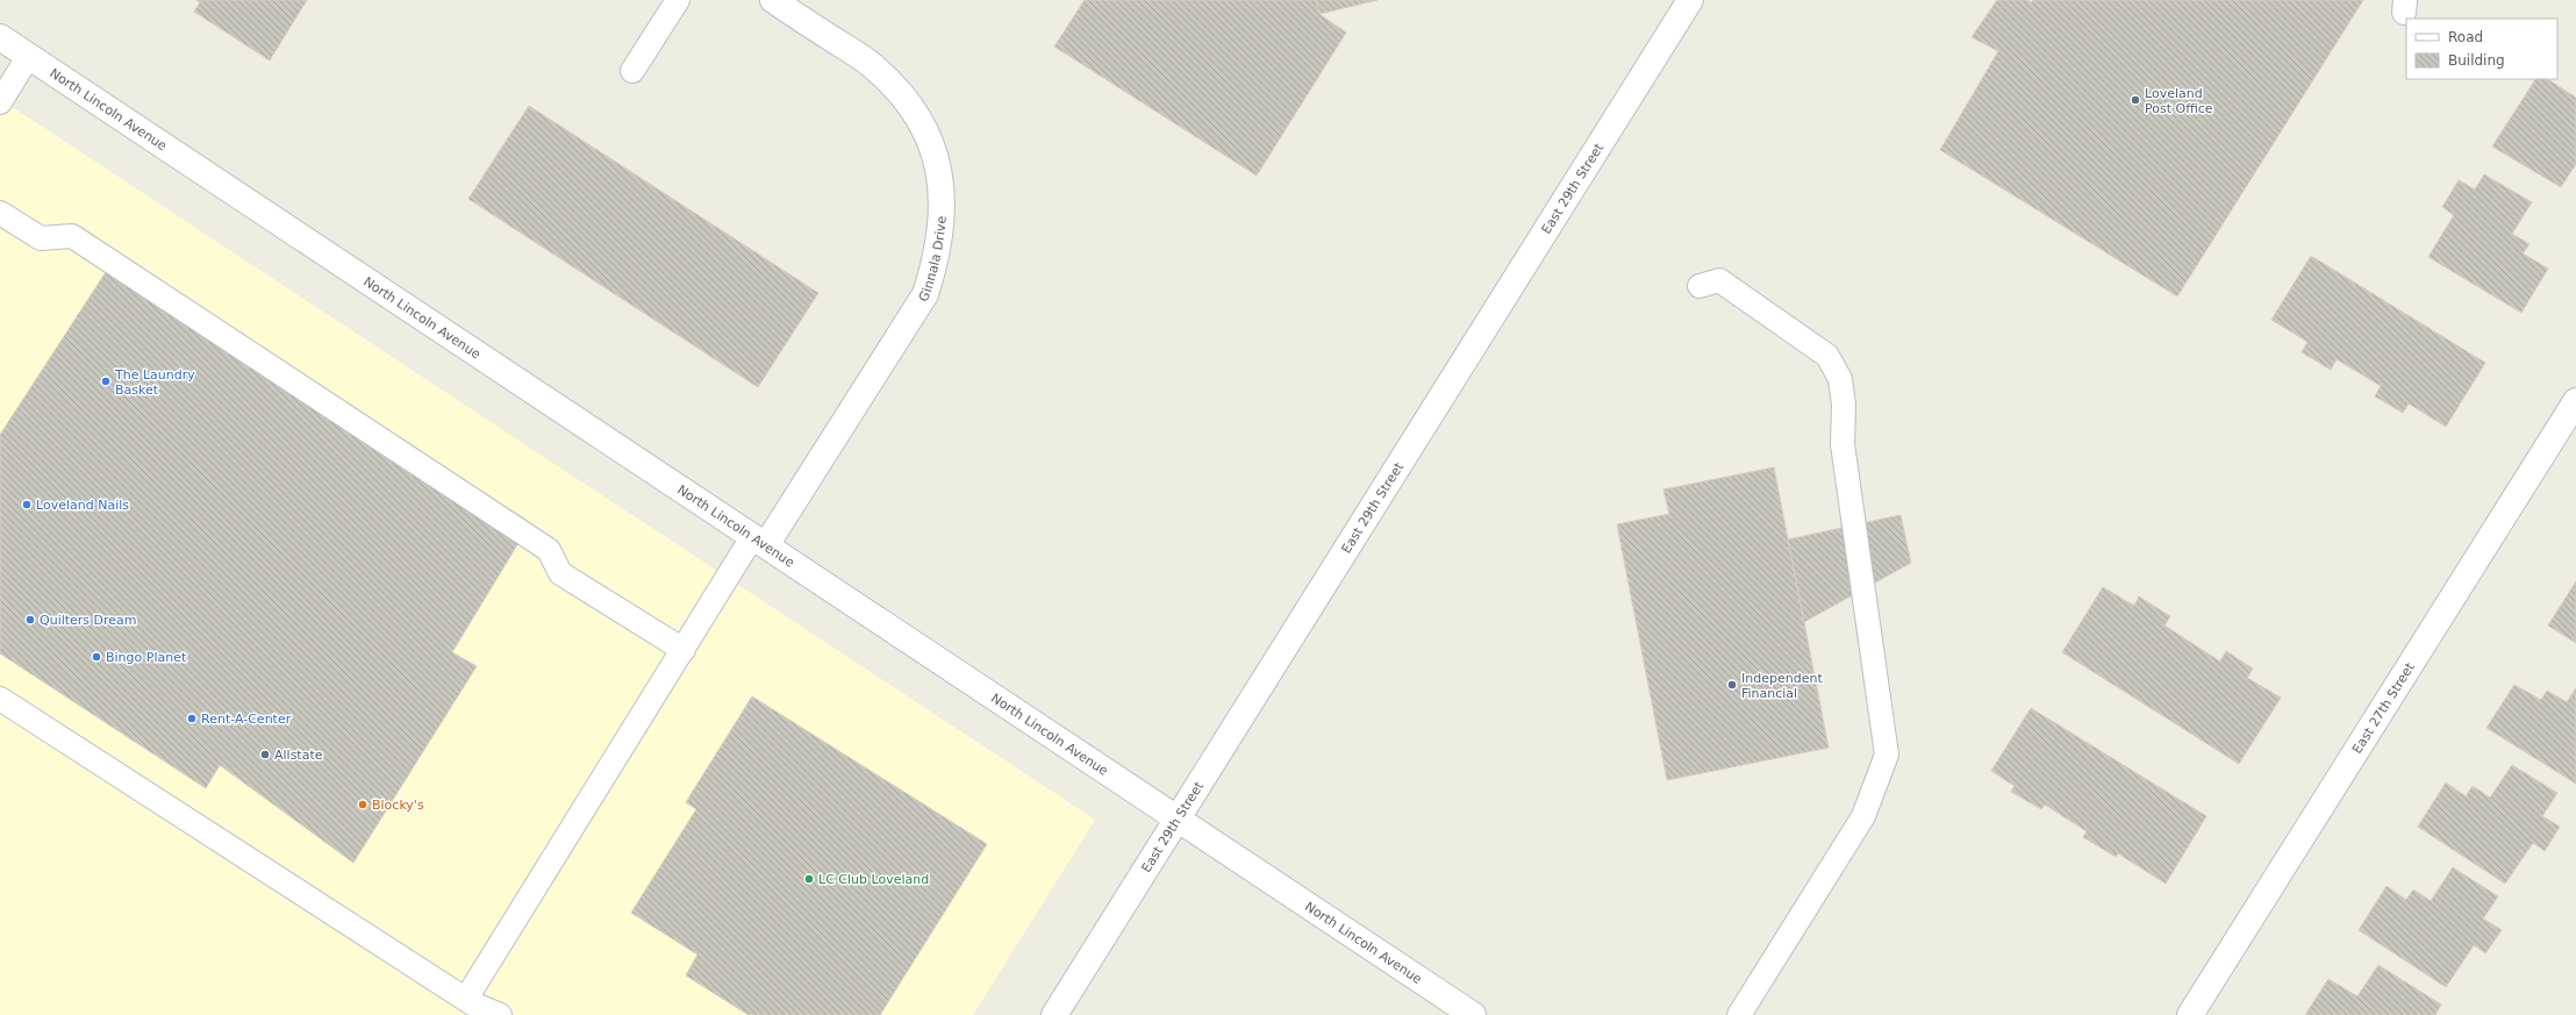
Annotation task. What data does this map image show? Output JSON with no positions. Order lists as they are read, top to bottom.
{
  "streets": {
    "street": [
      "North Lincoln Avenue",
      "East 29th Street",
      "Ginnala Drive",
      "East 27th Street"
    ]
  },
  "crossings": [
    ["North Lincoln Avenue", "East 29th Street"],
    ["North Lincoln Avenue", "Ginnala Drive"]
  ],
  "places": [
    "Loveland Post Office",
    "The Laundry Basket",
    "Loveland Nails",
    "Quilters Dream",
    "Bingo Planet",
    "Independent Financial",
    "Rent-A-Center",
    "Allstate",
    "Blocky's",
    "LC Club Loveland"
  ],
  "legend": ["Road", "Building"]
}
